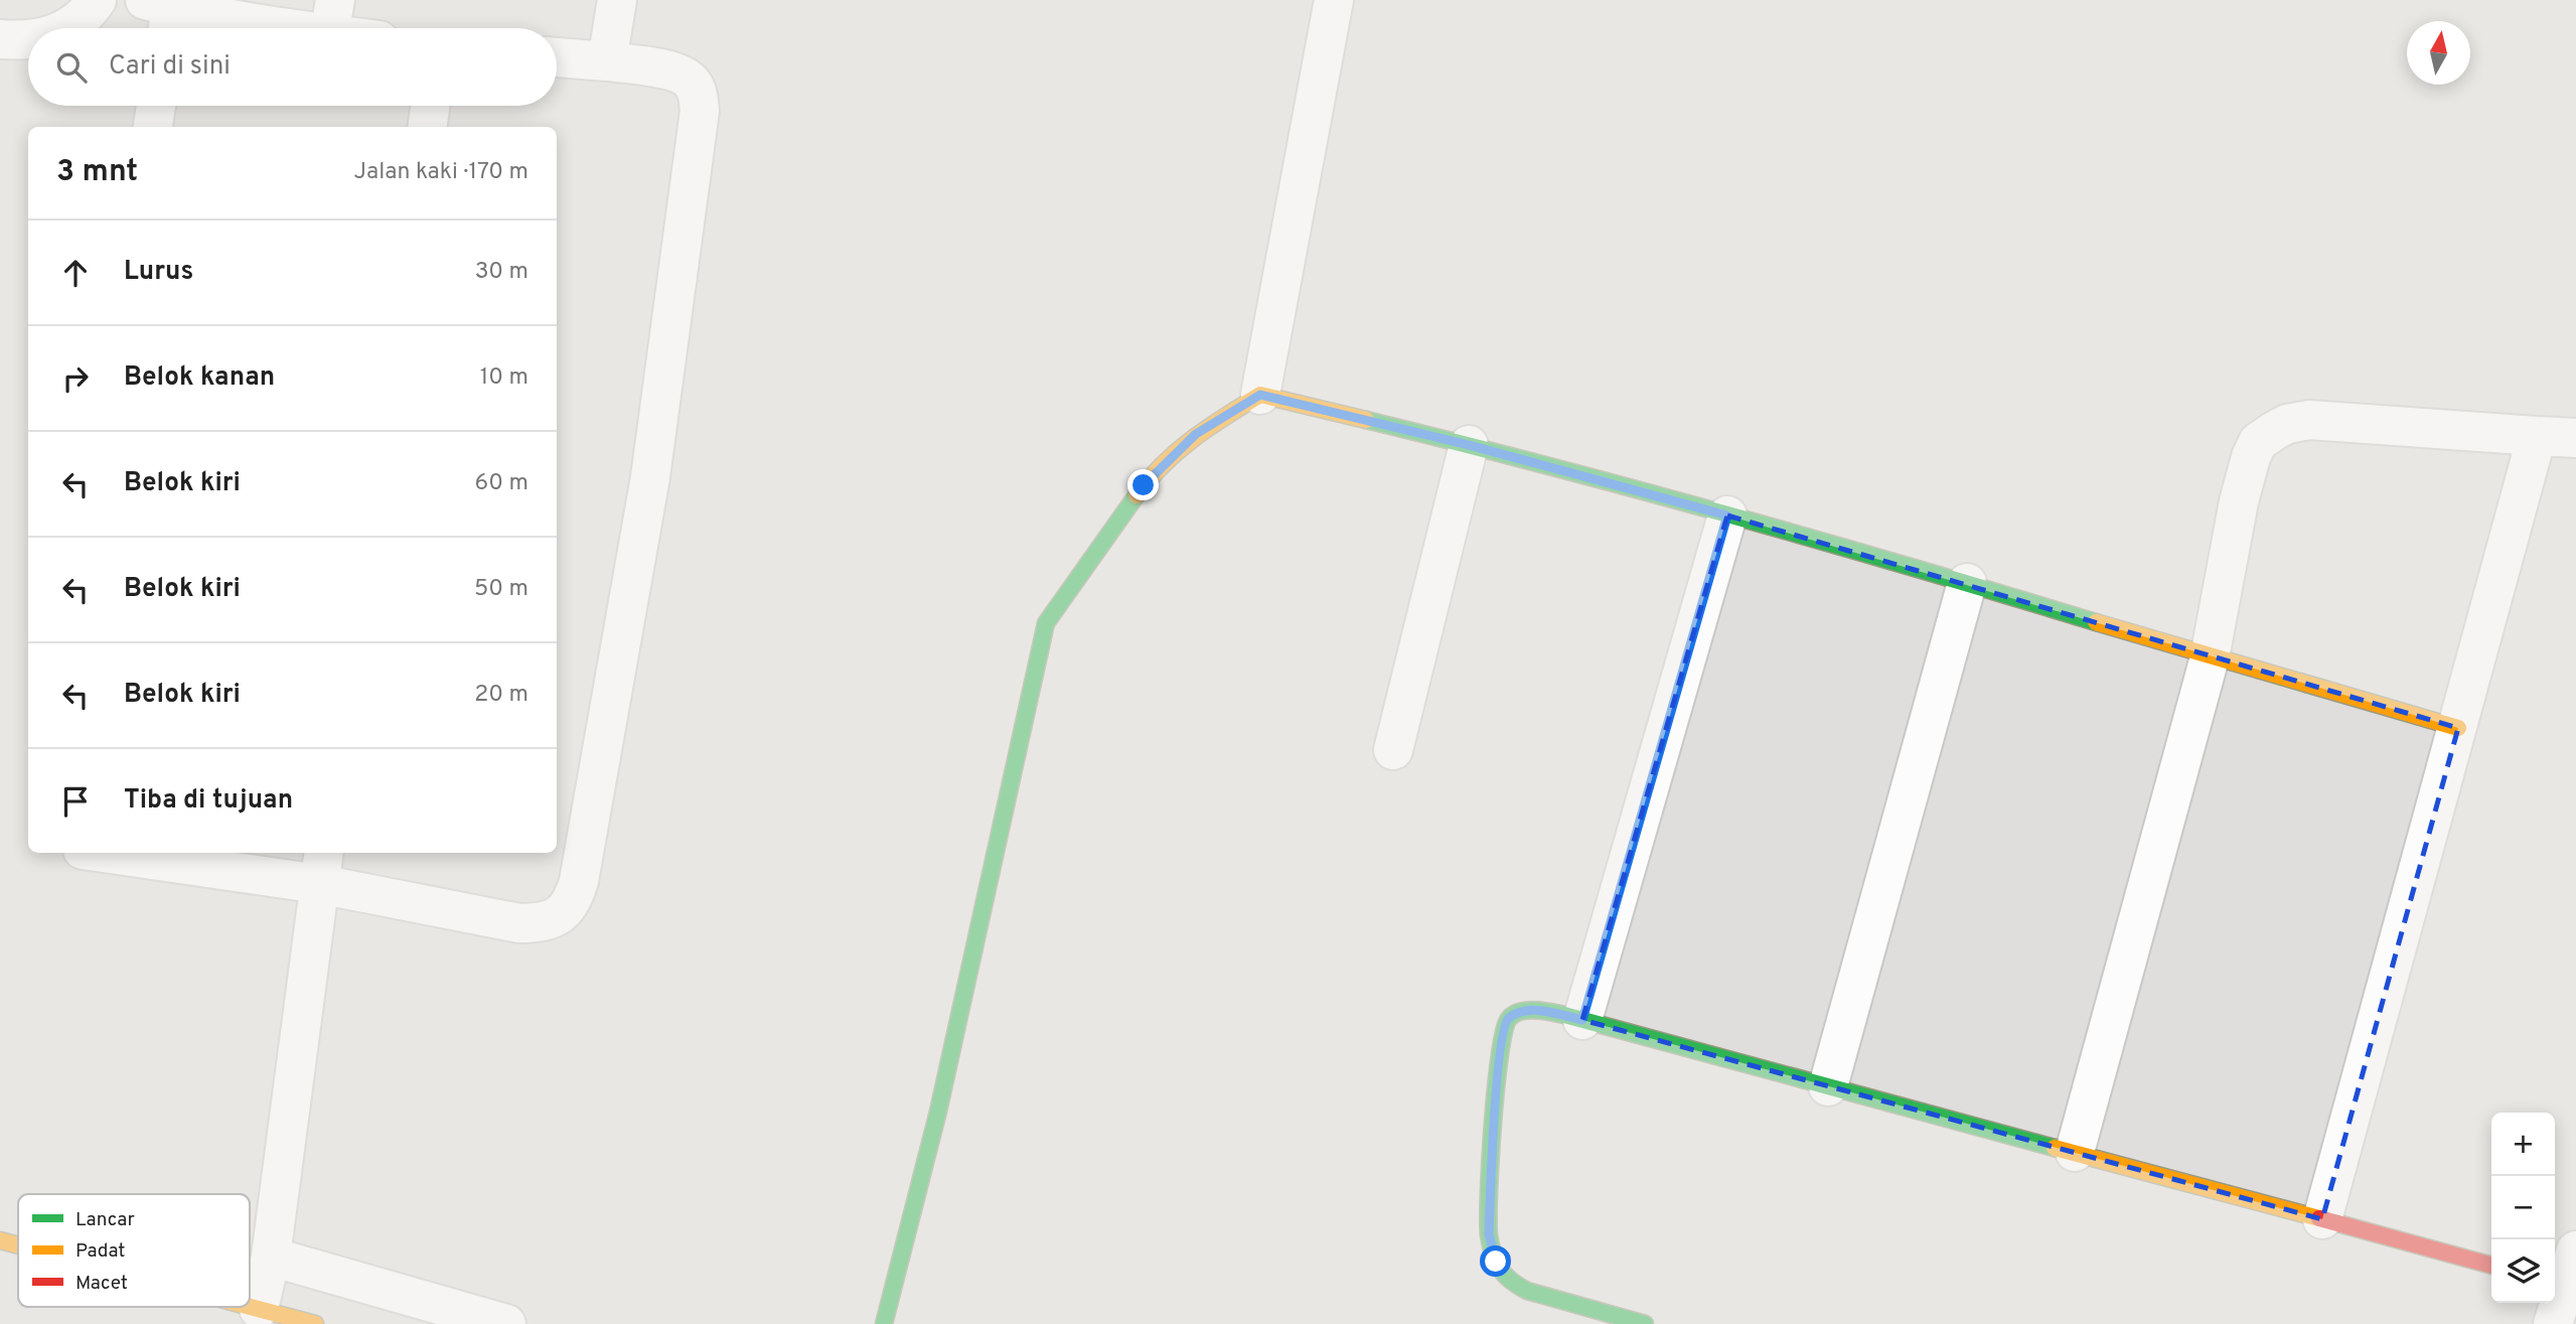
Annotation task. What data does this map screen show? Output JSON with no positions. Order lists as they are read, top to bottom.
{
  "legend": ["Lancar", "Padat", "Macet"],
  "north": "top",
  "page": {
    "search": "Cari di sini",
    "heading": ["3 mnt", "Jalan kaki · 170 m"],
    "list": [
      ["Lurus", "30 m"],
      ["Belok kanan", "10 m"],
      ["Belok kiri", "60 m"],
      ["Belok kiri", "50 m"],
      ["Belok kiri", "20 m"],
      "Tiba di tujuan"
    ],
    "map_buttons": ["+", "−"]
  }
}
